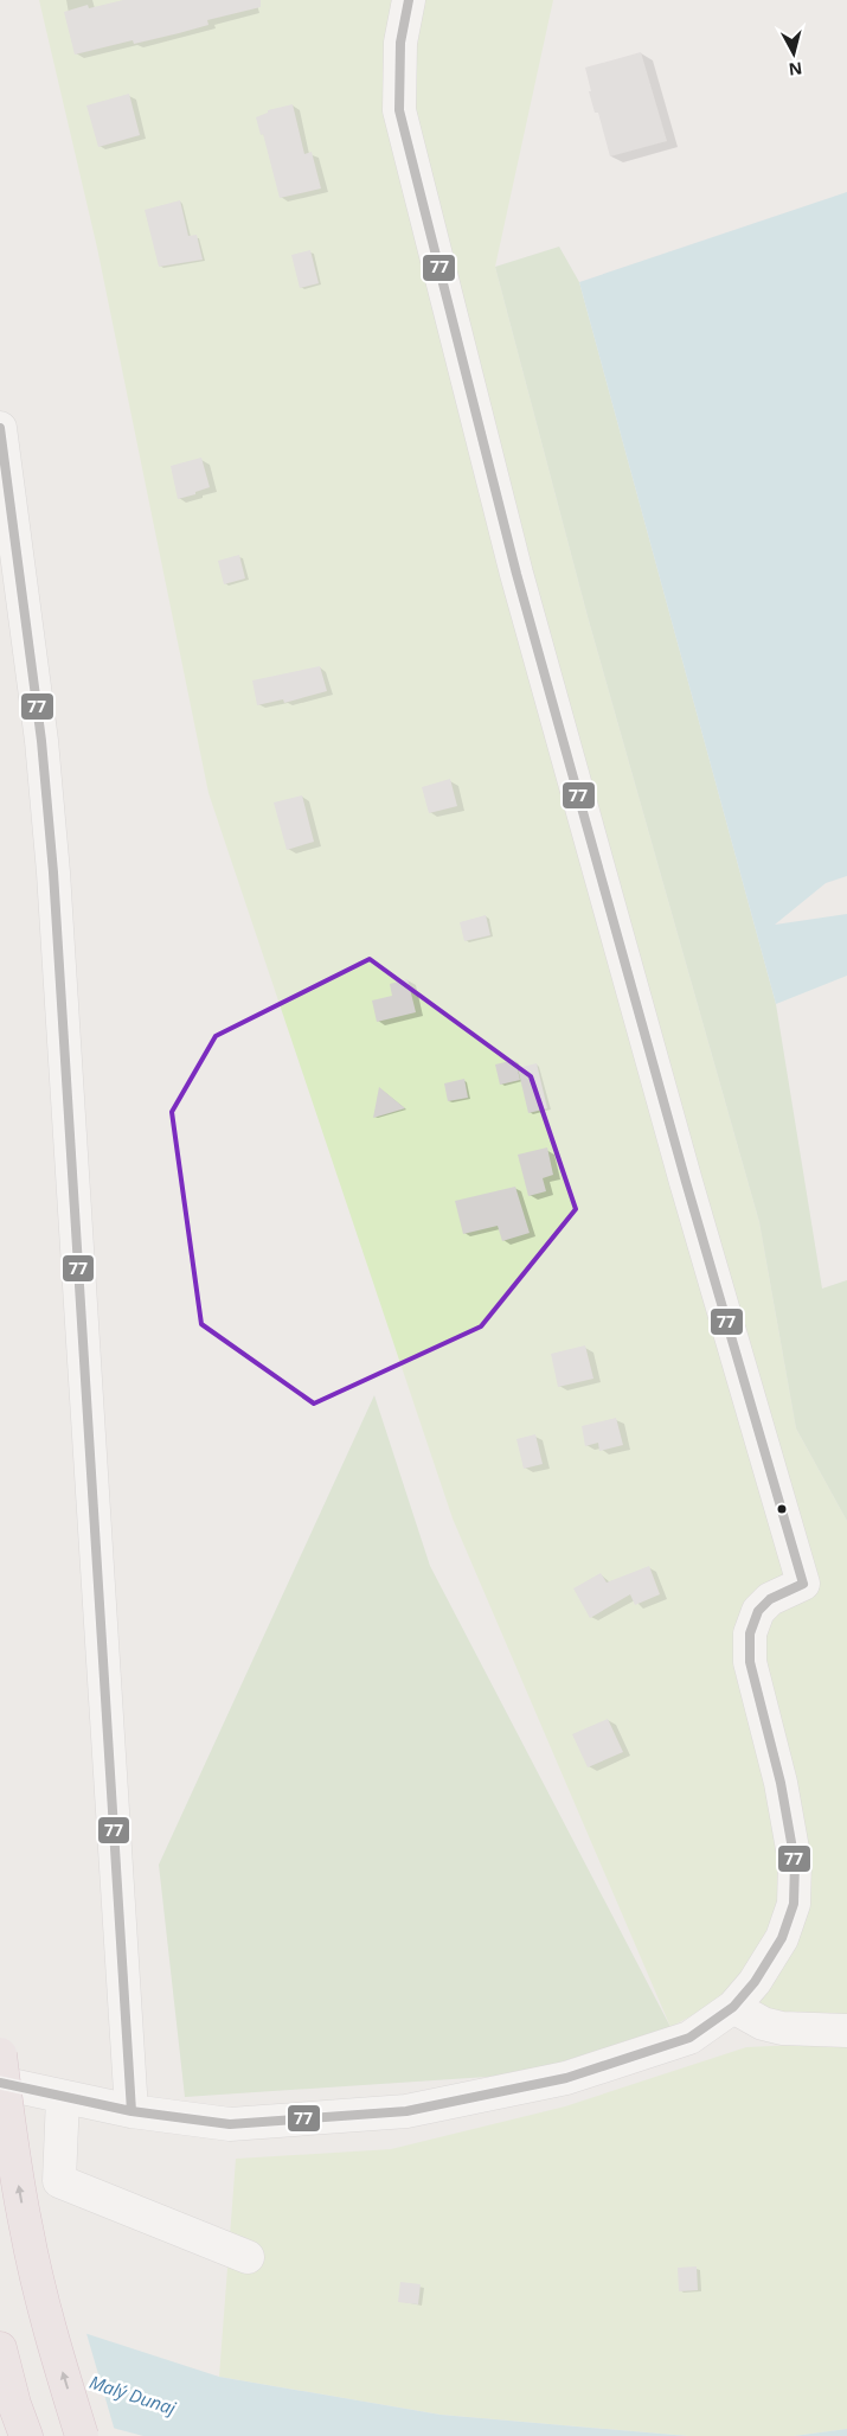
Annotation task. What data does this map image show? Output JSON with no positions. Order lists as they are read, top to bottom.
{
  "water": ["Malý Dunaj"],
  "lines": ["transit line 77"],
  "north": "bottom"
}
